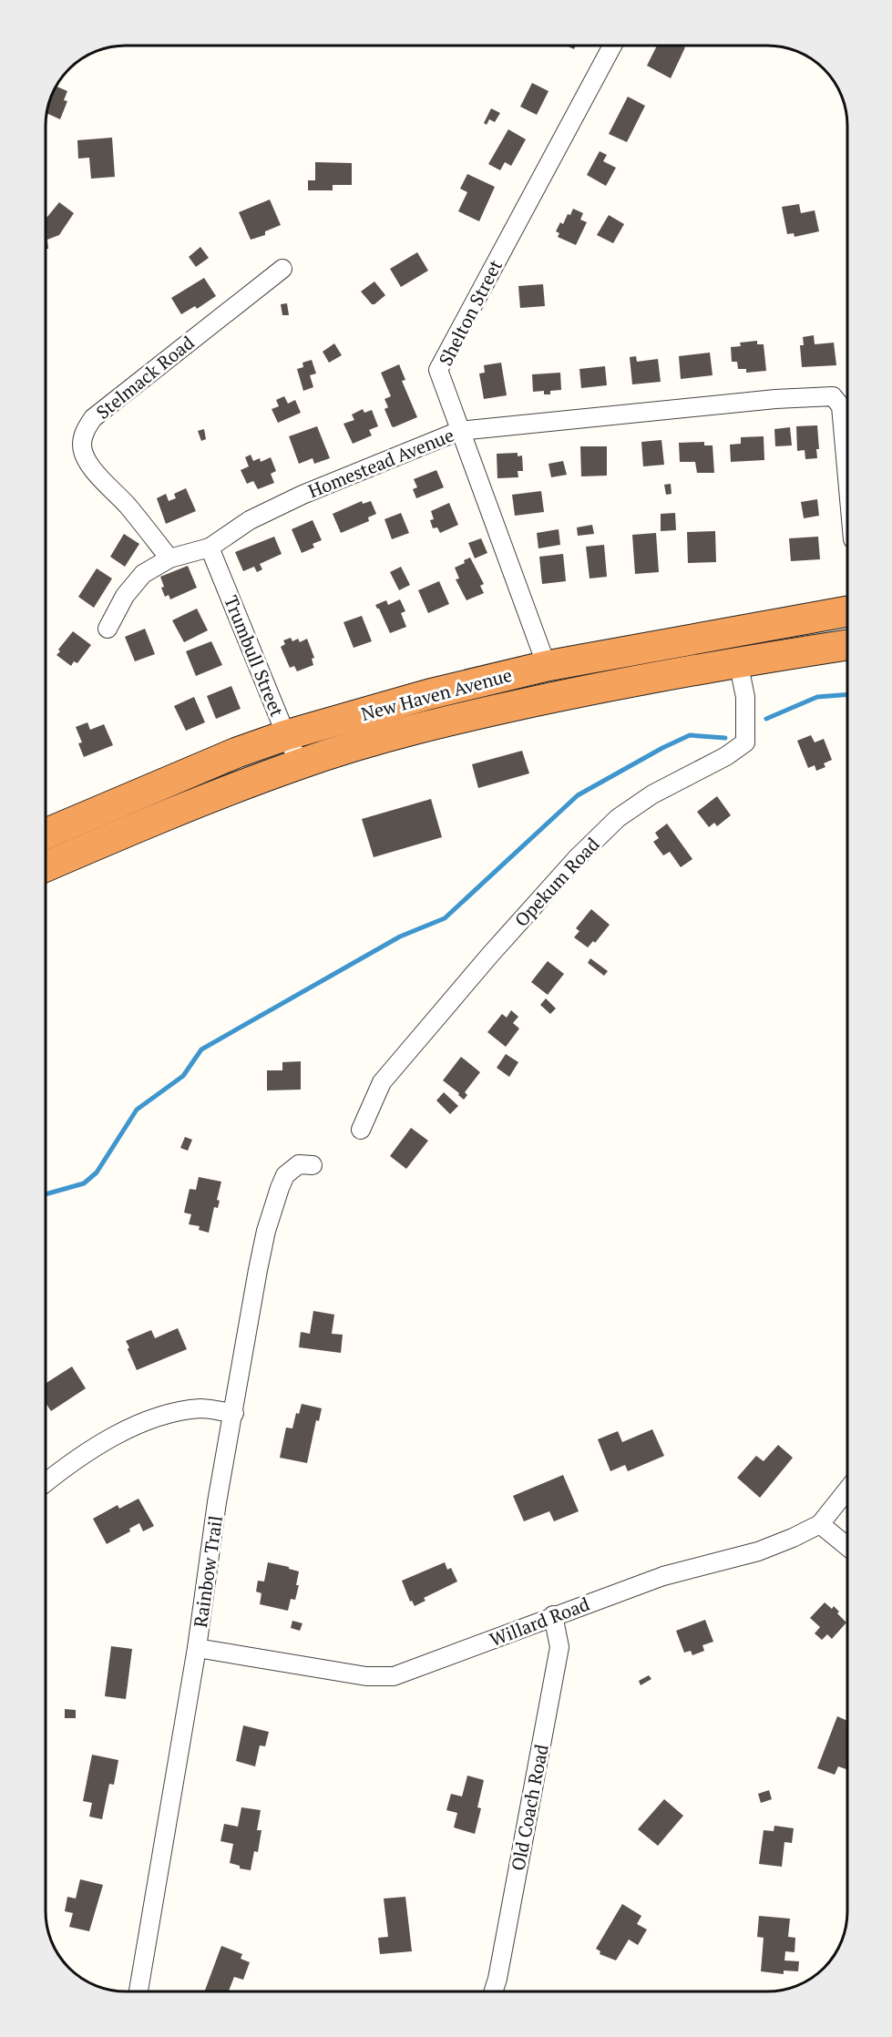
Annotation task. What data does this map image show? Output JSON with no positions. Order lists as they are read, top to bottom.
{
  "streets": {
    "highway": ["New Haven Avenue"],
    "street": [
      "Shelton Street",
      "Stelmack Road",
      "Homestead Avenue",
      "Trumbull Street",
      "Opekum Road",
      "Rainbow Trail",
      "Willard Road",
      "Old Coach Road"
    ]
  },
  "crossings": [
    ["Shelton Street", "Homestead Avenue"],
    ["Shelton Street", "New Haven Avenue"],
    ["Stelmack Road", "Homestead Avenue"],
    ["Homestead Avenue", "Trumbull Street"],
    ["Trumbull Street", "New Haven Avenue"],
    ["New Haven Avenue", "Opekum Road"],
    ["Rainbow Trail", "Willard Road"],
    ["Willard Road", "Old Coach Road"]
  ]
}
